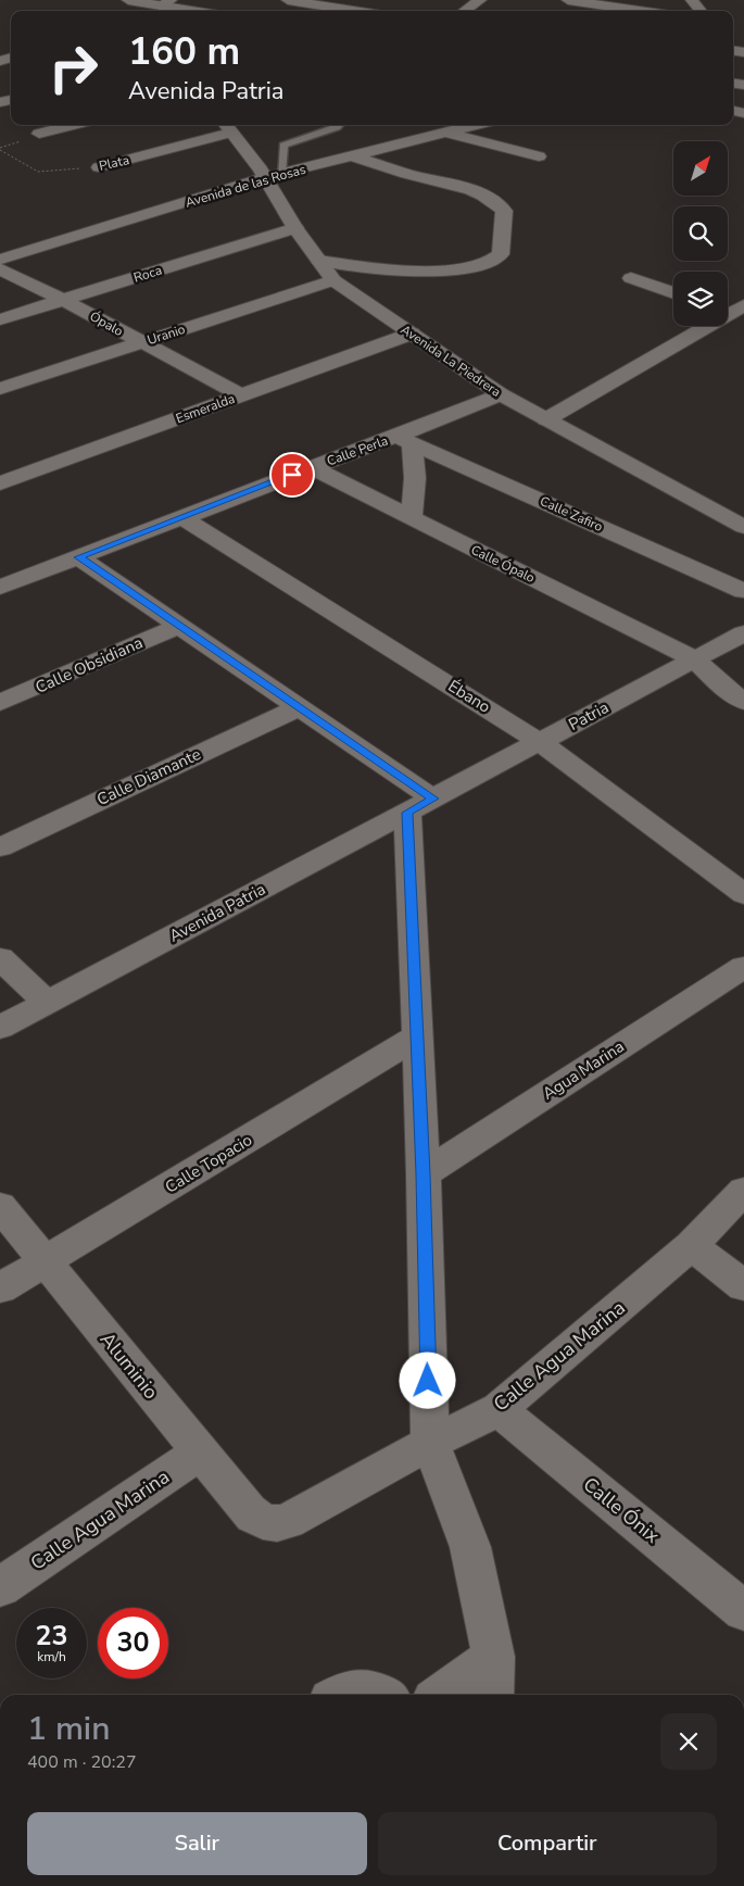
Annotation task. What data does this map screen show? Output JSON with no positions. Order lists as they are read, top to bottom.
{
  "streets": {
    "street": [
      "Plata",
      "Avenida de las Rosas",
      "Roca",
      "Ópalo",
      "Uranio",
      "Avenida La Piedrera",
      "Esmeralda",
      "Calle Perla",
      "Calle Zafiro",
      "Calle Ópalo",
      "Calle Obsidiana",
      "Ébano",
      "Patria",
      "Calle Diamante",
      "Avenida Patria",
      "Agua Marina",
      "Calle Topacio",
      "Calle Agua Marina",
      "Aluminio",
      "Calle Ónix"
    ]
  },
  "crossings": [
    ["Plata", "Avenida La Piedrera"],
    ["Avenida de las Rosas", "Avenida La Piedrera"],
    ["Roca", "Ópalo"],
    ["Roca", "Avenida La Piedrera"],
    ["Ópalo", "Uranio"],
    ["Ópalo", "Esmeralda"],
    ["Uranio", "Avenida La Piedrera"],
    ["Avenida La Piedrera", "Esmeralda"],
    ["Avenida La Piedrera", "Calle Perla"],
    ["Calle Perla", "Calle Zafiro"],
    ["Calle Perla", "Calle Ópalo"],
    ["Calle Perla", "Ébano"],
    ["Calle Ópalo", "Patria"],
    ["Ébano", "Patria"],
    ["Patria", "Avenida Patria"],
    ["Calle Topacio", "Aluminio"],
    ["Calle Agua Marina", "Aluminio"],
    ["Calle Agua Marina", "Calle Ónix"]
  ],
  "north": "top right",
  "page": {
    "turn": ["160 m", "Avenida Patria"],
    "speed": "23 km/h",
    "limit": "30",
    "heading": ["1 min", "400 m · 20:27"],
    "buttons": ["Salir", "Compartir"]
  }
}
